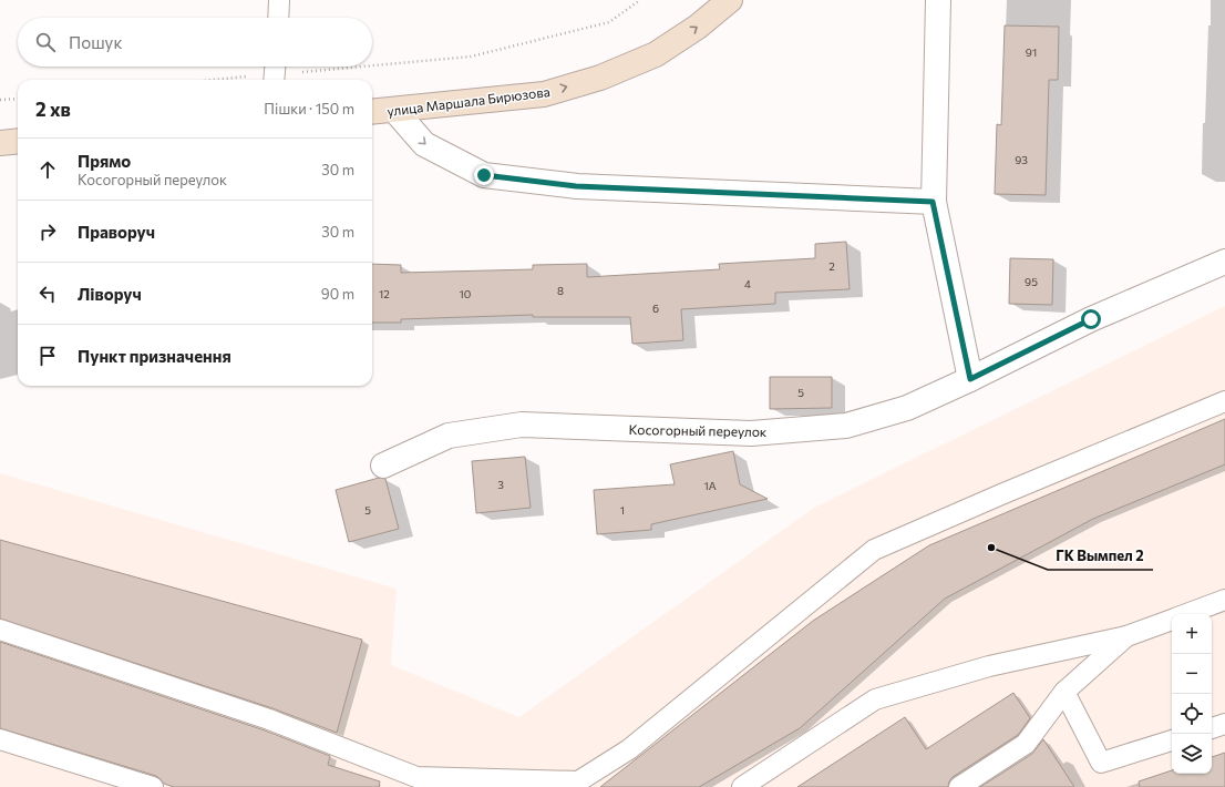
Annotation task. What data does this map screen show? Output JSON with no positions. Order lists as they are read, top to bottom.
{
  "streets": {
    "main road": ["улица Маршала Бирюзова"],
    "street": ["Косогорный переулок"]
  },
  "one_way": ["улица Маршала Бирюзова"],
  "places": ["ГК Вымпел 2"],
  "house_numbers": [
    "91",
    "93",
    "2",
    "95",
    "4",
    "8",
    "12",
    "10",
    "6",
    "5",
    "3",
    "1А",
    "5",
    "1"
  ],
  "page": {
    "search": "Пошук",
    "heading": ["2 хв", "Пішки · 150 m"],
    "list": [
      ["Прямо", "Косогорный переулок", "30 m"],
      ["Праворуч", "30 m"],
      ["Ліворуч", "90 m"],
      "Пункт призначення"
    ],
    "map_buttons": ["+", "−"]
  }
}
